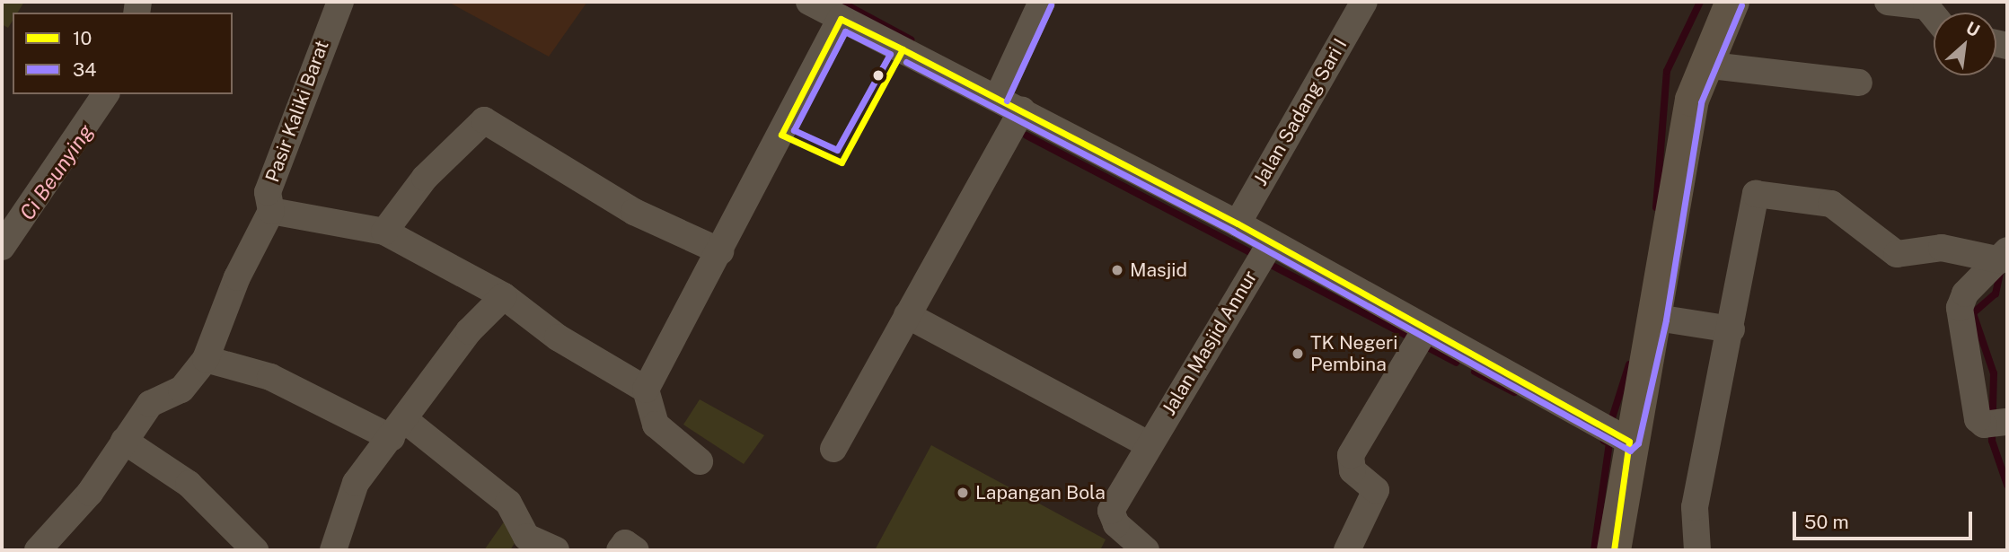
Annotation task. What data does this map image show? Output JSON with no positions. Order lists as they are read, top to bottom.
{
  "streets": {
    "street": ["Pasir Kaliki Barat", "Jalan Sadang Sari I", "Jalan Masjid Annur"]
  },
  "water": ["Ci Beunying"],
  "places": ["Masjid", "TK Negeri Pembina", "Lapangan Bola"],
  "lines": ["transit line 34", "transit line 10"],
  "legend": ["10", "34"],
  "scale_bar": "50 m",
  "north": "top right"
}
